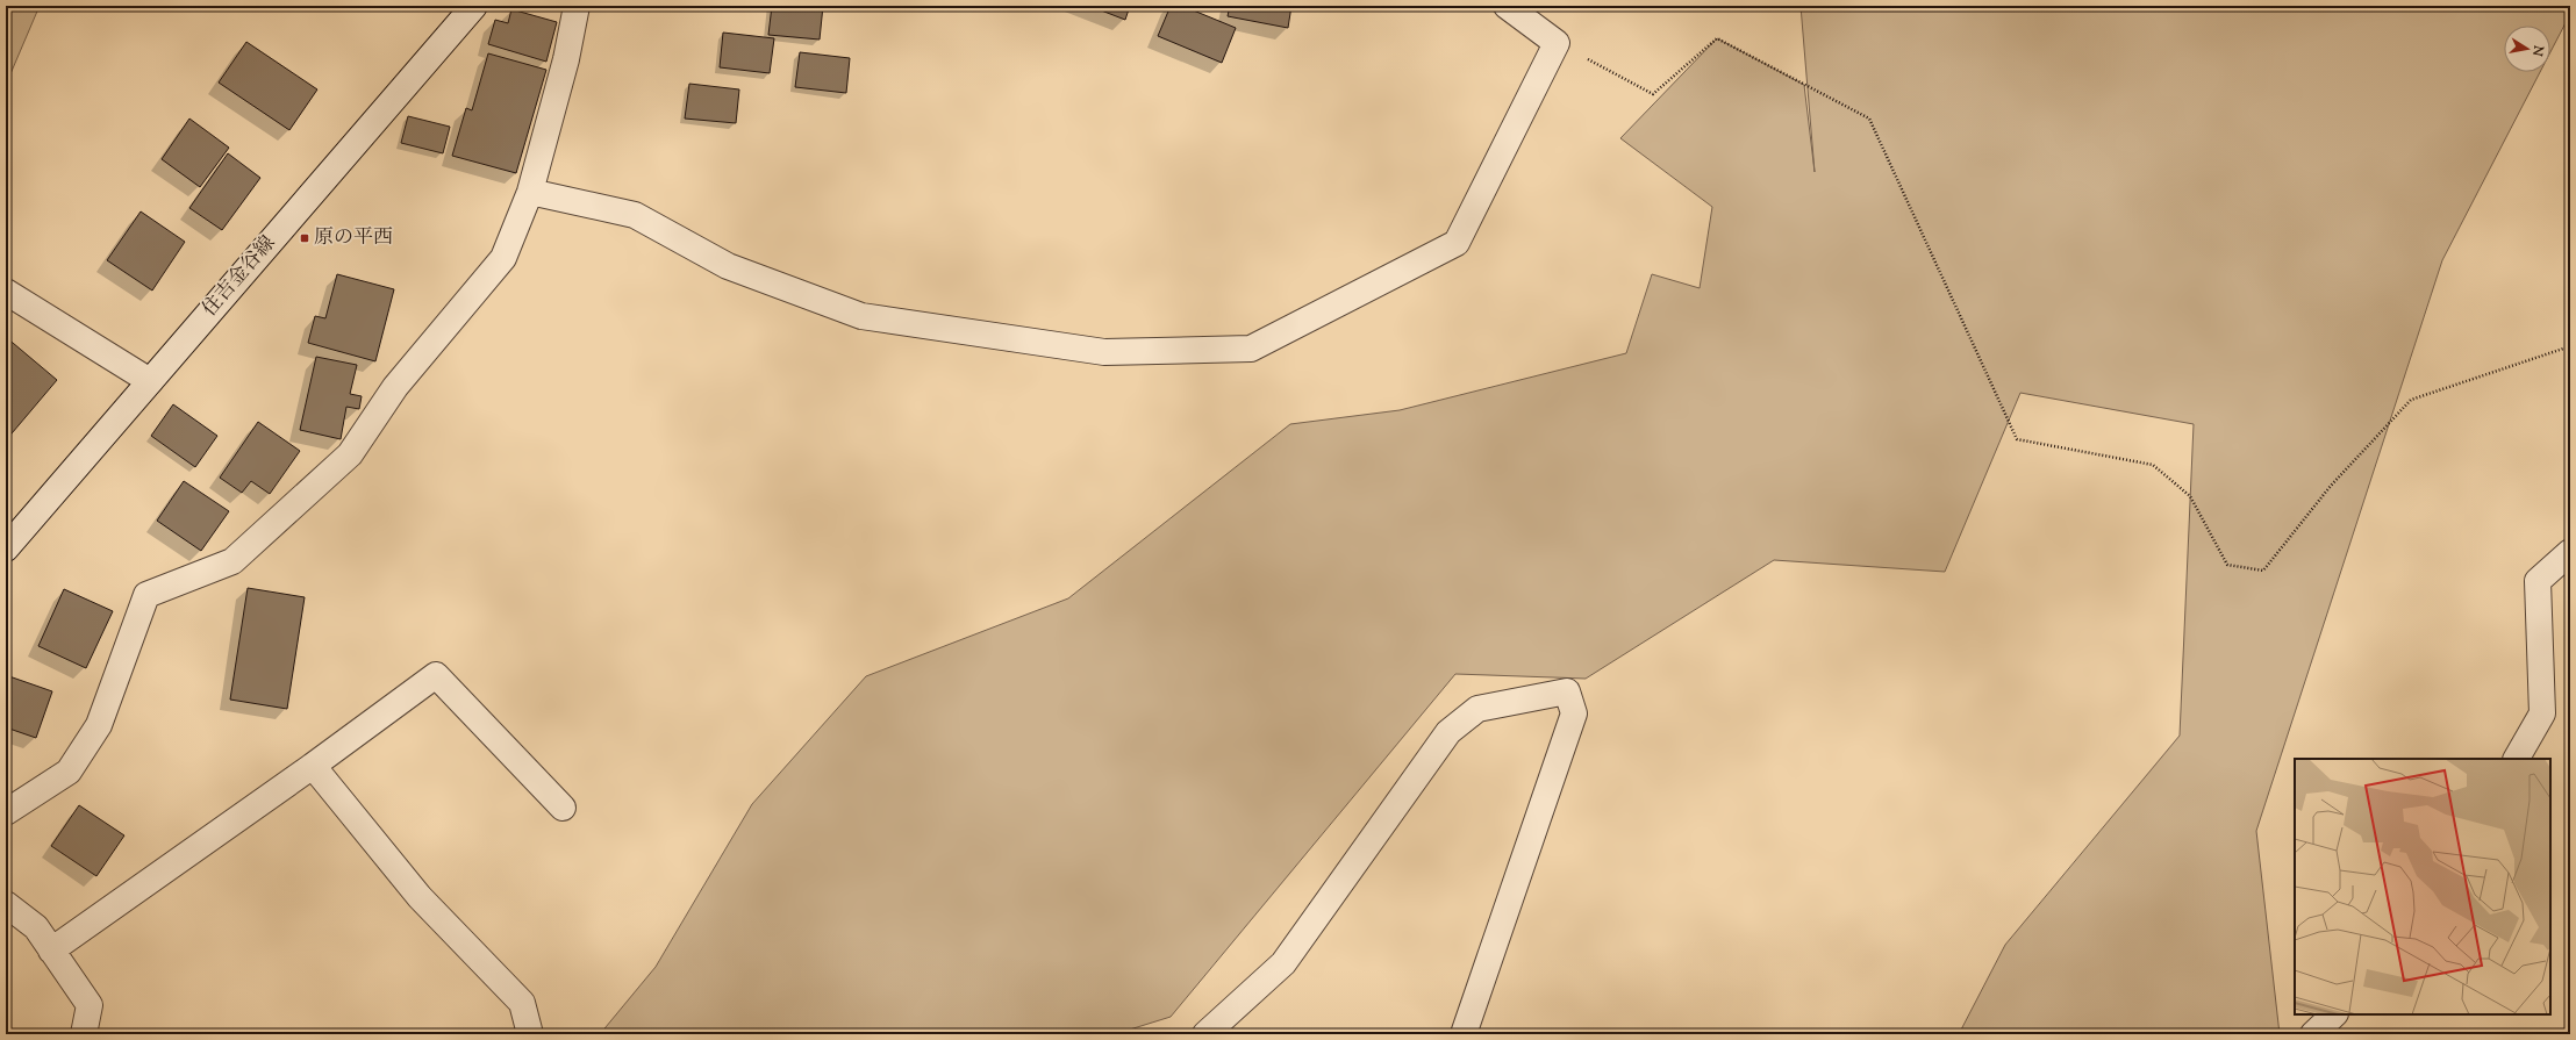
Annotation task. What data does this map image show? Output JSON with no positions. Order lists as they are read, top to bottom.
{
  "streets": {
    "street": ["住吉金谷線"]
  },
  "places": {
    "transit": ["原の平西"]
  },
  "north": "right"
}
